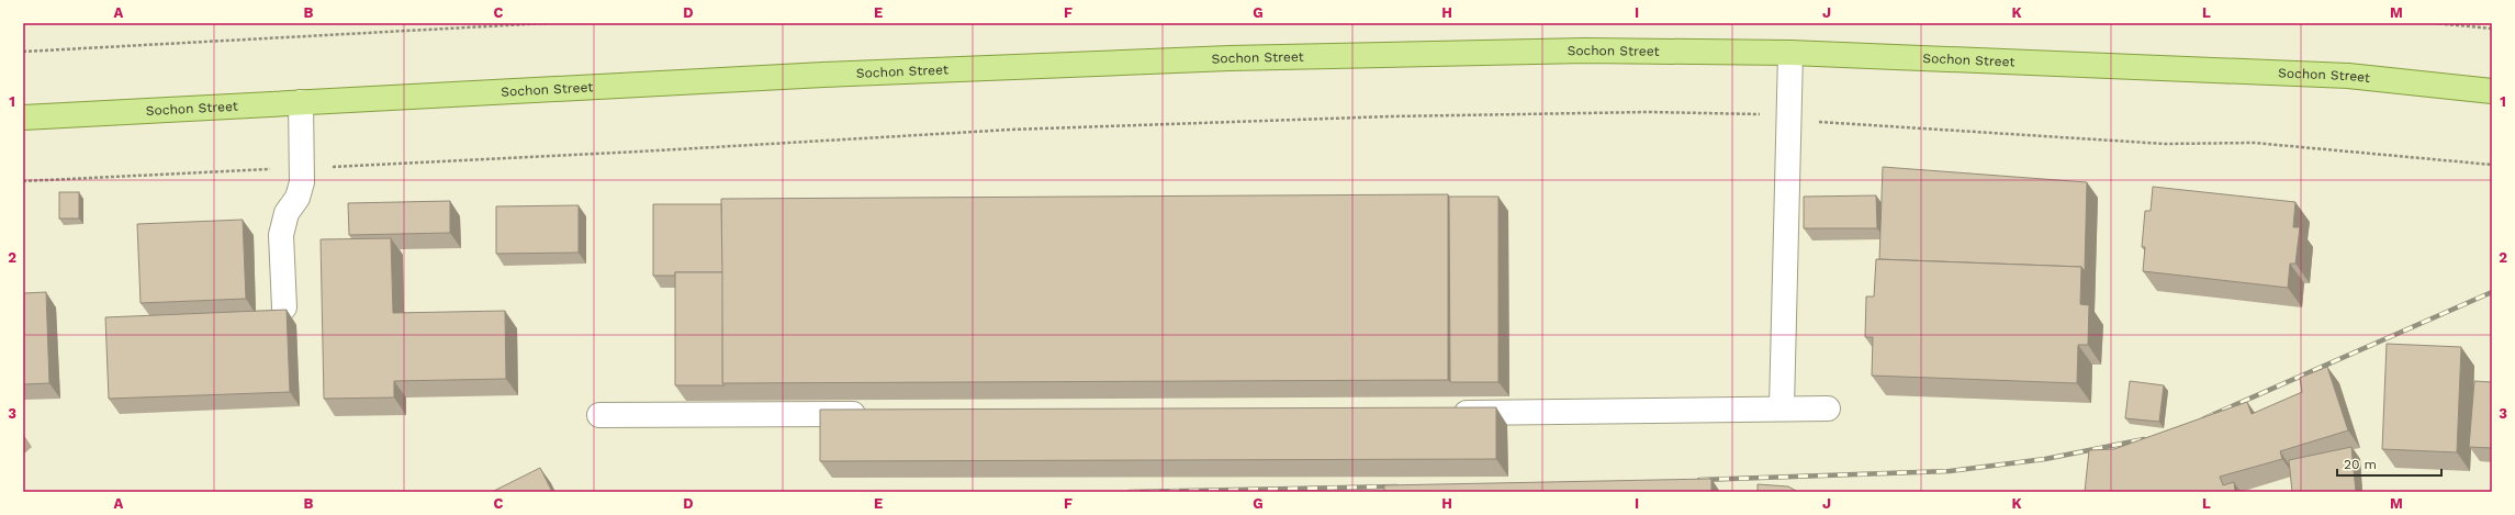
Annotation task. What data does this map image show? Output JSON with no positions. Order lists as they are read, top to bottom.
{
  "streets": {
    "main road": ["Sochon Street"]
  },
  "scale_bar": "20 m",
  "grid": {
    "columns": [
      "A",
      "B",
      "C",
      "D",
      "E",
      "F",
      "G",
      "H",
      "I",
      "J",
      "K",
      "L",
      "M"
    ],
    "rows": ["1", "2", "3"]
  }
}
